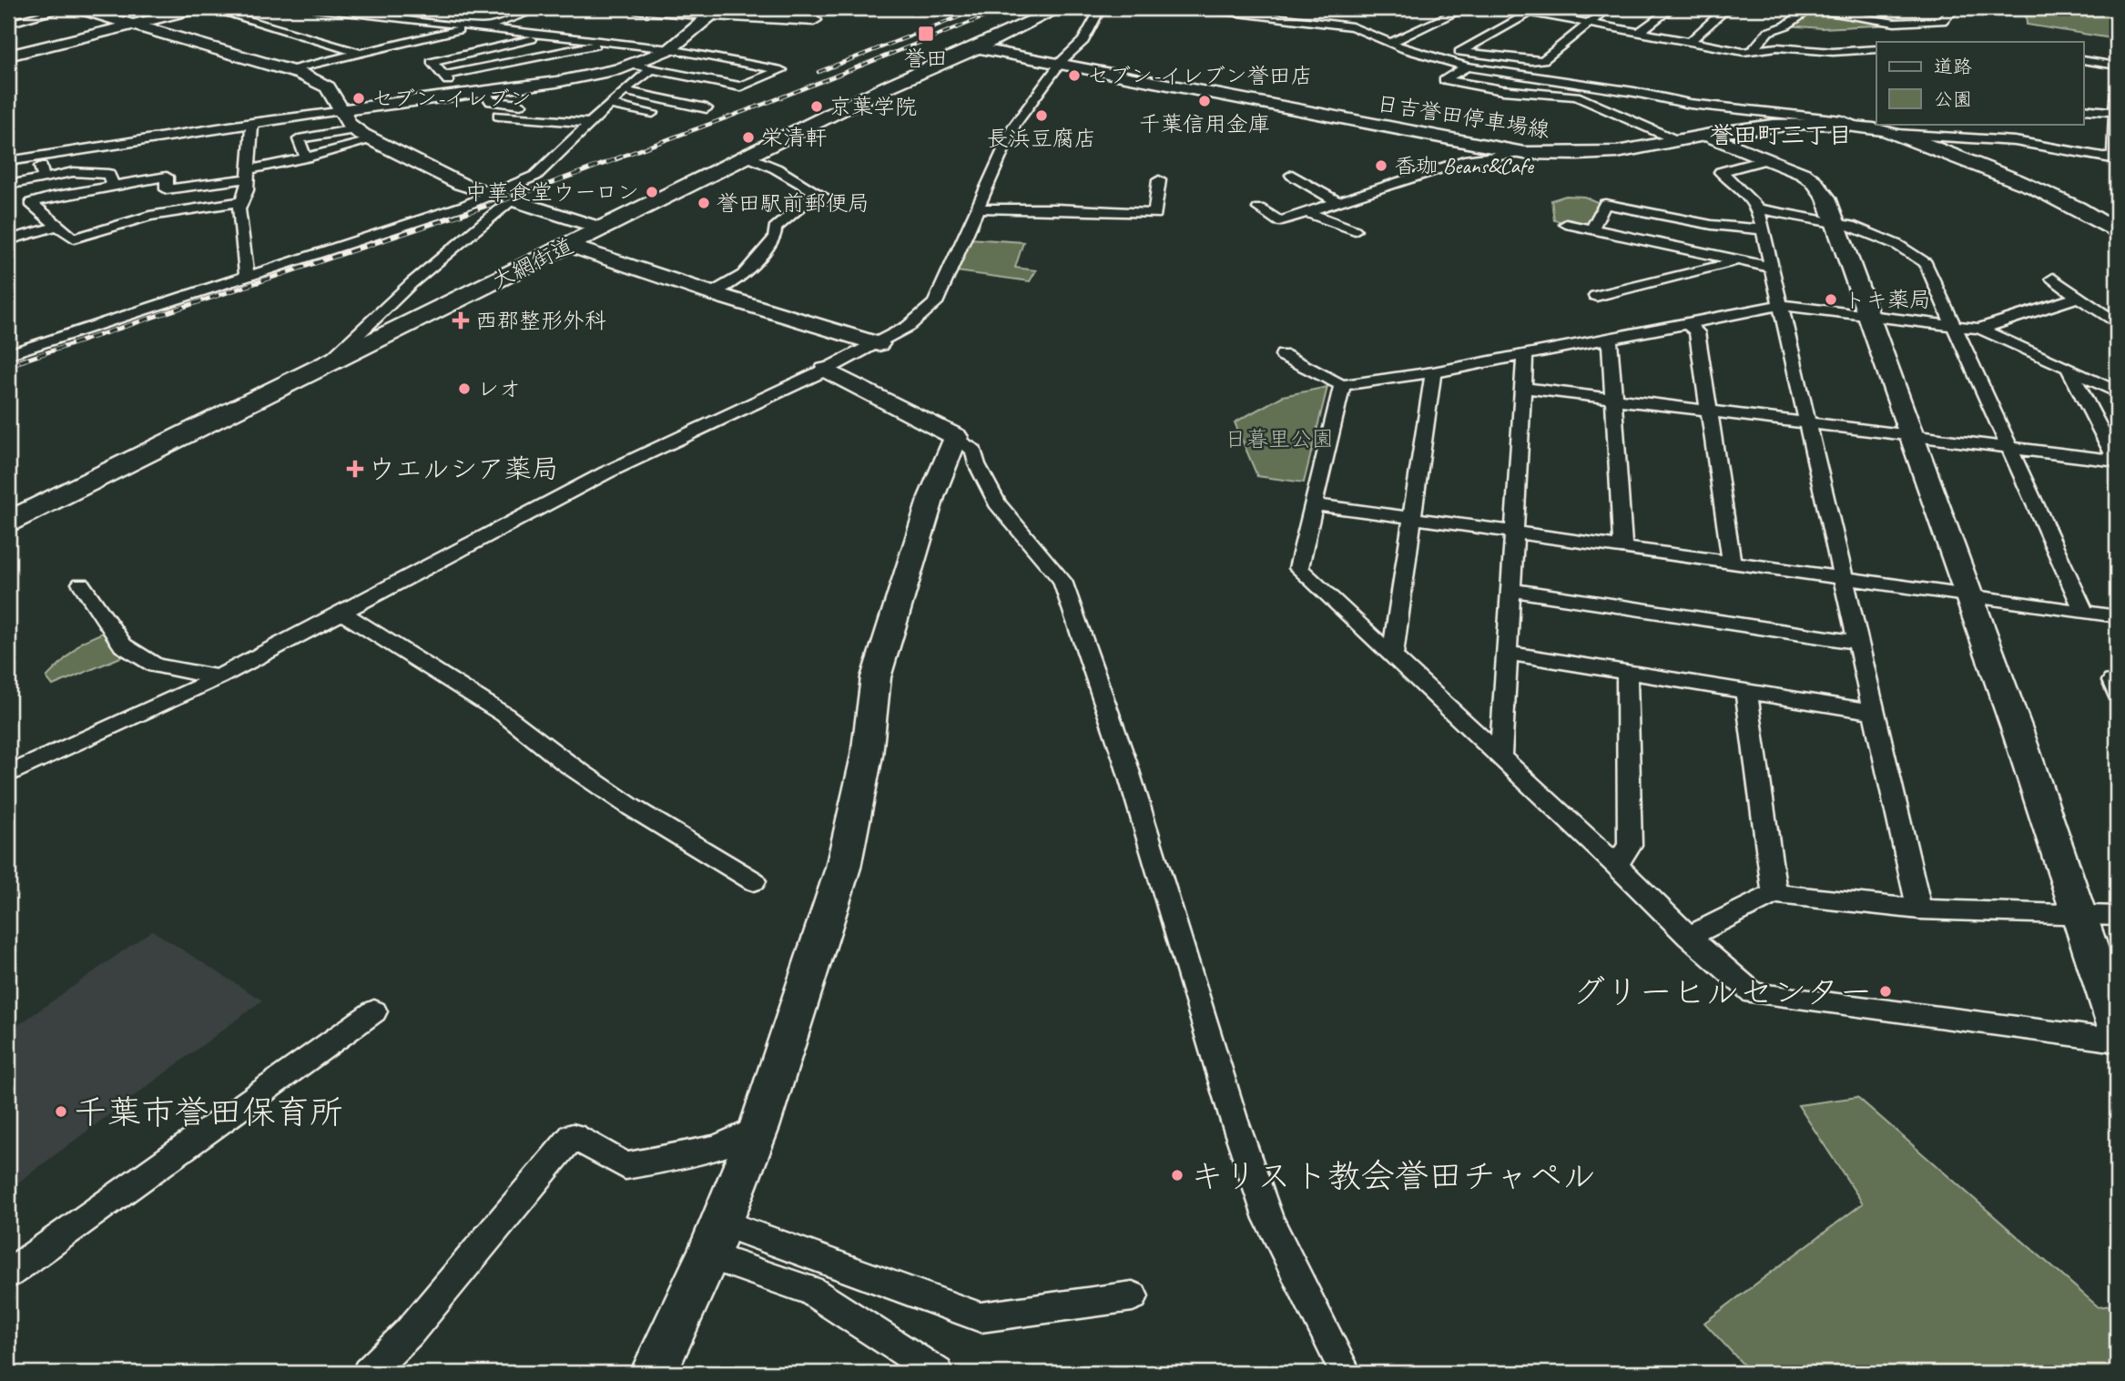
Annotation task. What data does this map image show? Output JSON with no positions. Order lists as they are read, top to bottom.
{
  "streets": {
    "main road": ["大網街道"],
    "street": ["日吉誉田停車場線"]
  },
  "crossings": [
    ["日吉誉田停車場線", "大網街道"]
  ],
  "districts": ["誉田町三丁目"],
  "parks": ["日暮里公園"],
  "places": {
    "transit": ["誉田"],
    "other": [
      "セブン-イレブン誉田店",
      "セブン-イレブン",
      "千葉信用金庫",
      "京葉学院",
      "長浜豆腐店",
      "栄清軒",
      "香珈 Beans&Cafe",
      "中華食堂ウーロン",
      "誉田駅前郵便局",
      "トキ薬局",
      "レオ",
      "グリーヒルセンター",
      "千葉市誉田保育所",
      "キリスト教会誉田チャペル"
    ],
    "health": ["西郡整形外科", "ウエルシア薬局"]
  },
  "legend": ["道路", "公園"]
}
